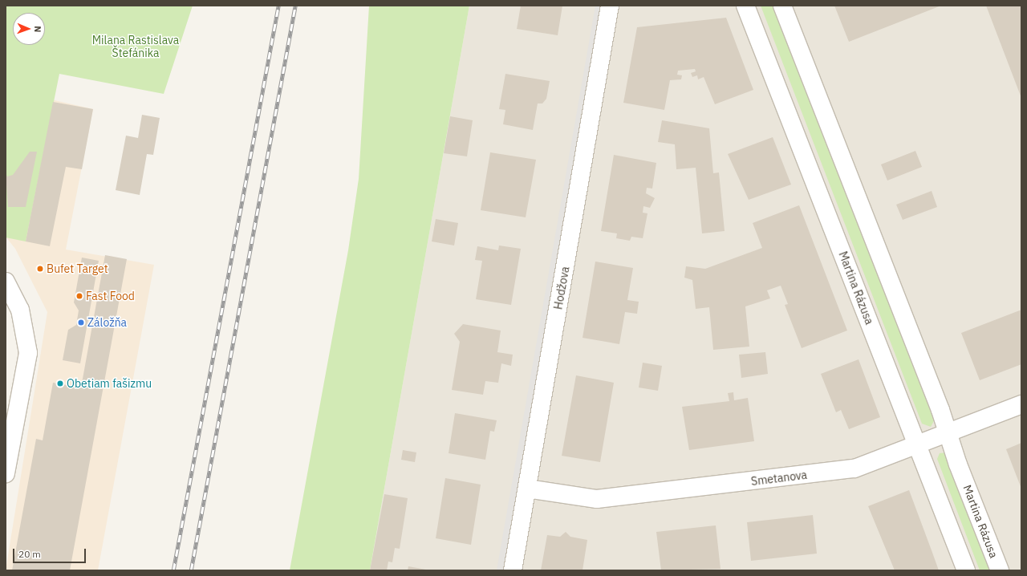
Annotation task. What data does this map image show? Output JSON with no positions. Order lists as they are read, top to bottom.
{
  "streets": {
    "street": ["Hodžova", "Martina Rázusa", "Smetanova"]
  },
  "crossings": [
    ["Hodžova", "Smetanova"],
    ["Martina Rázusa", "Smetanova"]
  ],
  "parks": ["Milana Rastislava Štefánika"],
  "places": [
    "Bufet Target",
    "Fast Food",
    "Záložňa",
    "Obetiam fašizmu"
  ],
  "scale_bar": "20 m",
  "north": "right"
}
